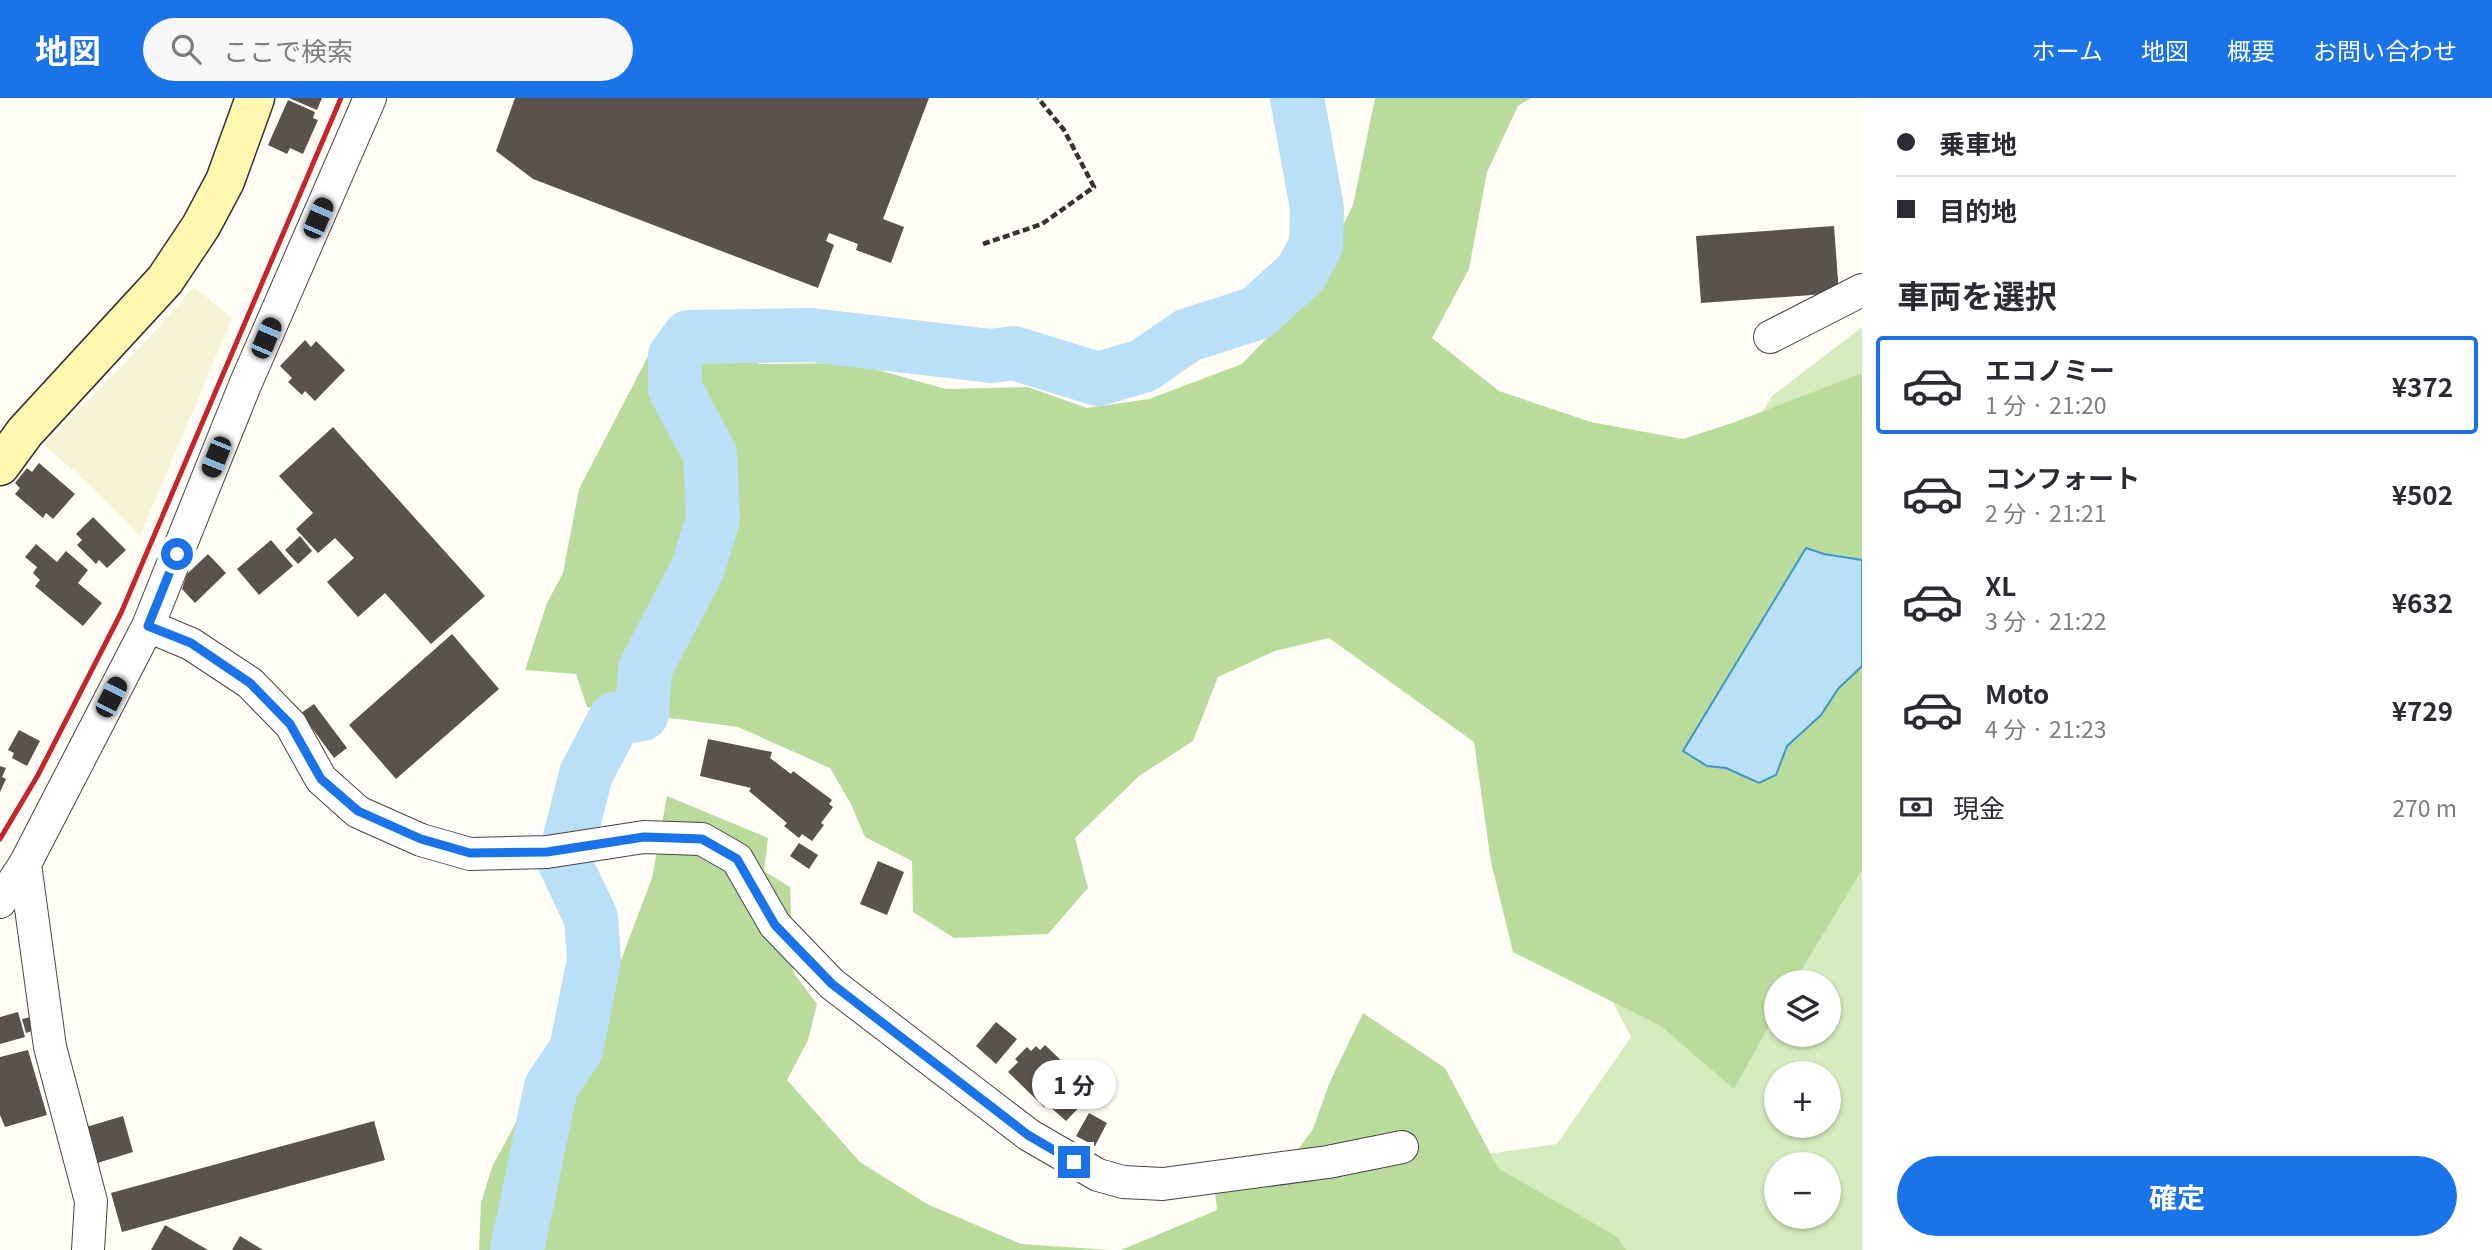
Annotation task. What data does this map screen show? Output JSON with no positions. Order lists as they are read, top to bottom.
{
  "page": {
    "header": "地図",
    "search": "ここで検索",
    "nav": [
      "ホーム",
      "地図",
      "概要",
      "お問い合わせ"
    ],
    "banner": ["乗車地", "目的地"],
    "heading": "車両を選択",
    "list": [
      {
        "name": "エコノミー",
        "note": "1 分 · 21:20",
        "value": "¥372"
      },
      {
        "name": "コンフォート",
        "note": "2 分 · 21:21",
        "value": "¥502"
      },
      {
        "name": "XL",
        "note": "3 分 · 21:22",
        "value": "¥632"
      },
      {
        "name": "Moto",
        "note": "4 分 · 21:23",
        "value": "¥729"
      }
    ],
    "pay": ["現金", "270 m"],
    "map_buttons": ["+", "−"],
    "bubble": "1 分",
    "buttons": "確定"
  }
}
